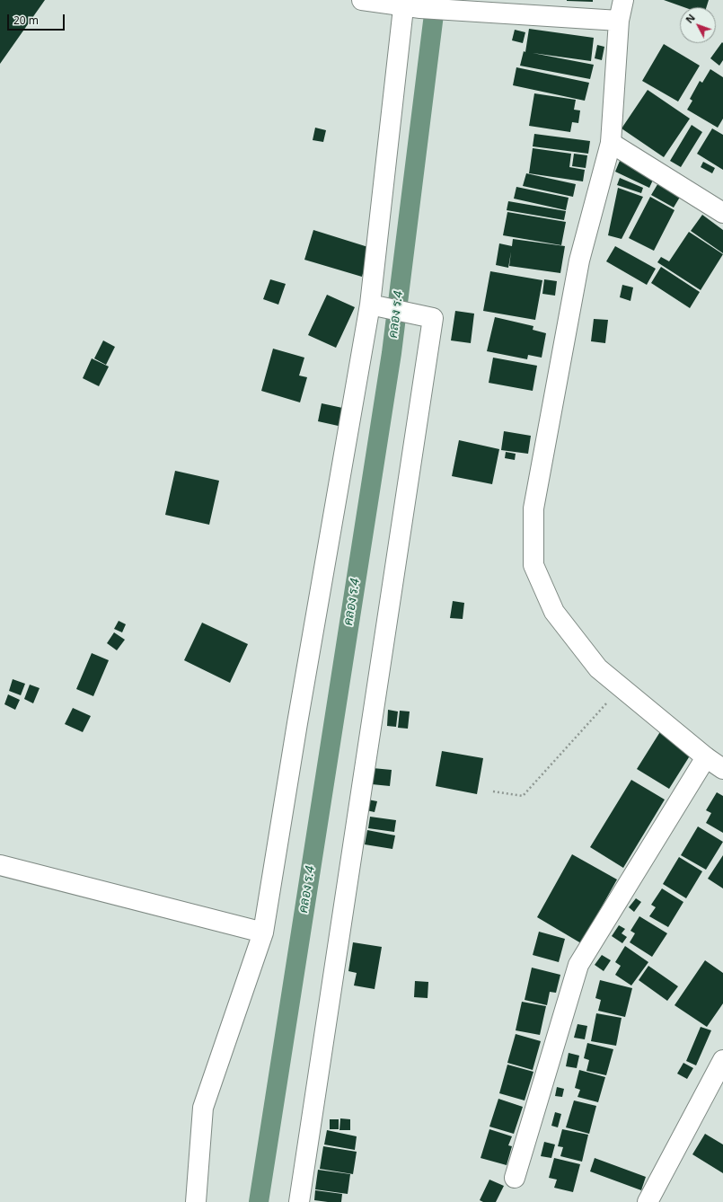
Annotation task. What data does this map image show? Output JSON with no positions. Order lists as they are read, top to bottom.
{
  "water": ["คลอง ร.4"],
  "scale_bar": "20 m",
  "north": "top left"
}
